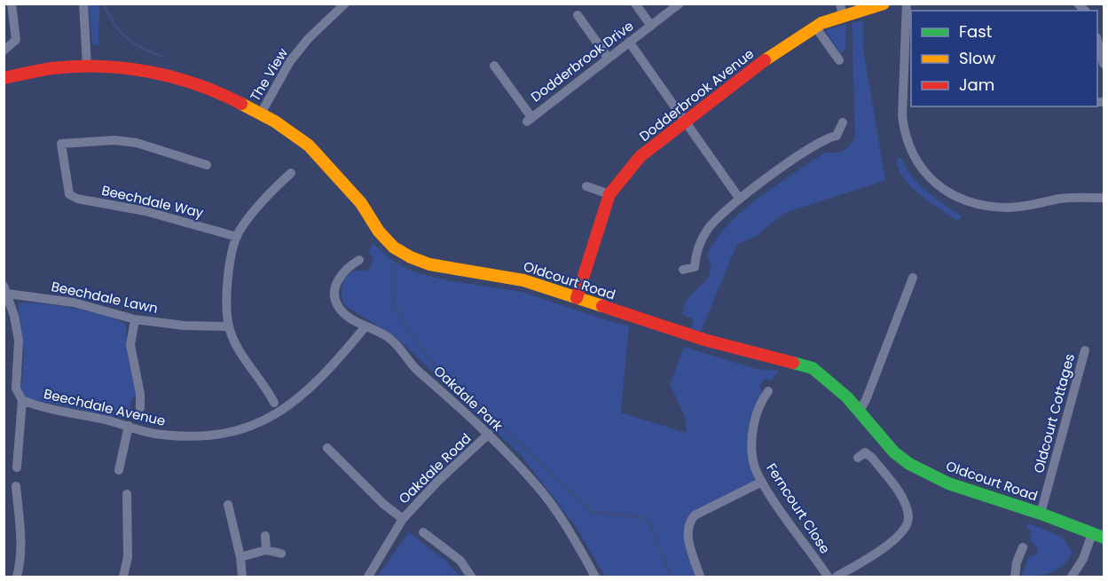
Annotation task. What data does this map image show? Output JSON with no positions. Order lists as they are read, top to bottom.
{
  "streets": {
    "street": [
      "Dodderbrook Drive",
      "The View",
      "Dodderbrook Avenue",
      "Beechdale Way",
      "Oldcourt Road",
      "Beechdale Lawn",
      "Oakdale Park",
      "Beechdale Avenue",
      "Oldcourt Cottages",
      "Oakdale Road",
      "Ferncourt Close"
    ]
  },
  "crossings": [
    ["The View", "Oldcourt Road"],
    ["Dodderbrook Avenue", "Oldcourt Road"],
    ["Oldcourt Road", "Oldcourt Cottages"],
    ["Oakdale Park", "Beechdale Avenue"],
    ["Oakdale Park", "Oakdale Road"]
  ],
  "legend": ["Fast", "Slow", "Jam"]
}
